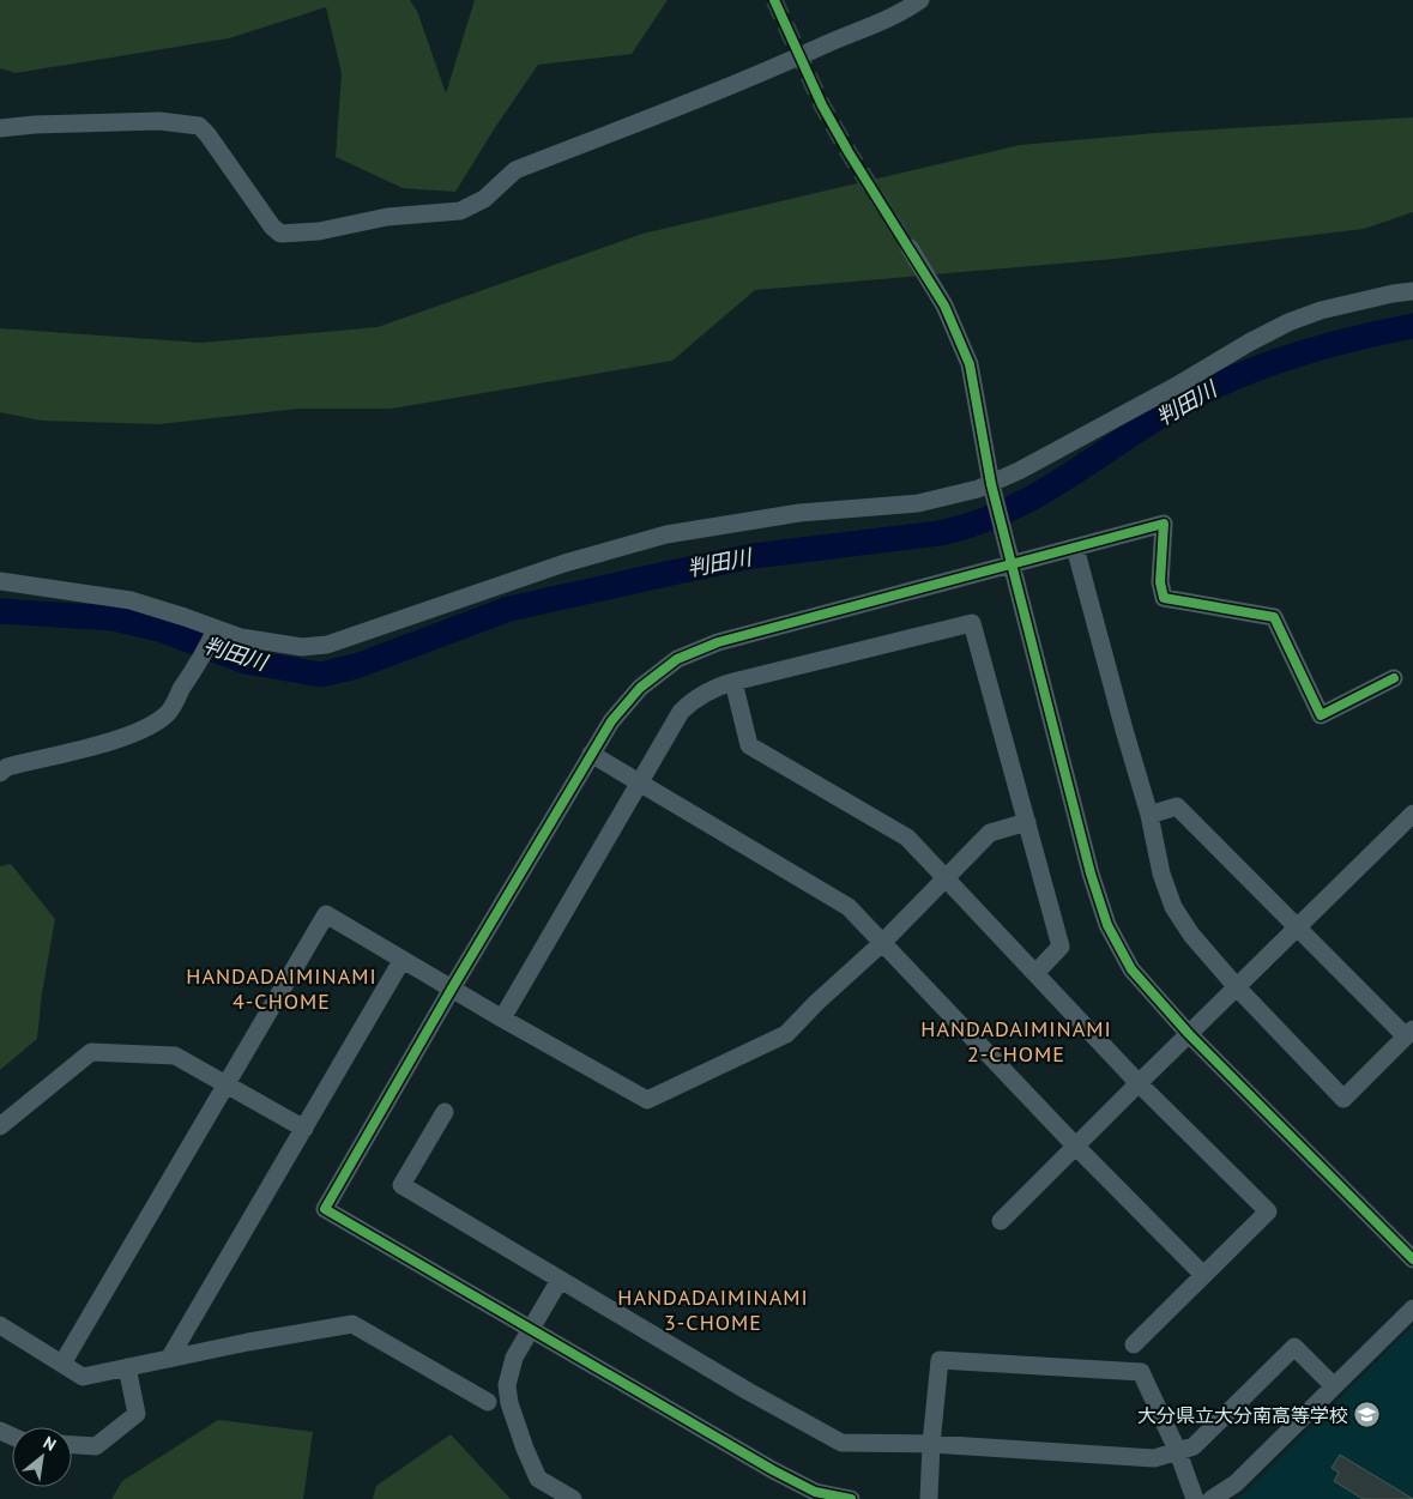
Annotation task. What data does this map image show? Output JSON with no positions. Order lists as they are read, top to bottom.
{
  "districts": ["HANDADAIMINAMI 4-CHOME", "HANDADAIMINAMI 2-CHOME", "HANDADAIMINAMI 3-CHOME"],
  "water": ["判田川"],
  "places": {
    "school or university": ["大分県立大分南高等学校"]
  },
  "north": "top right"
}
